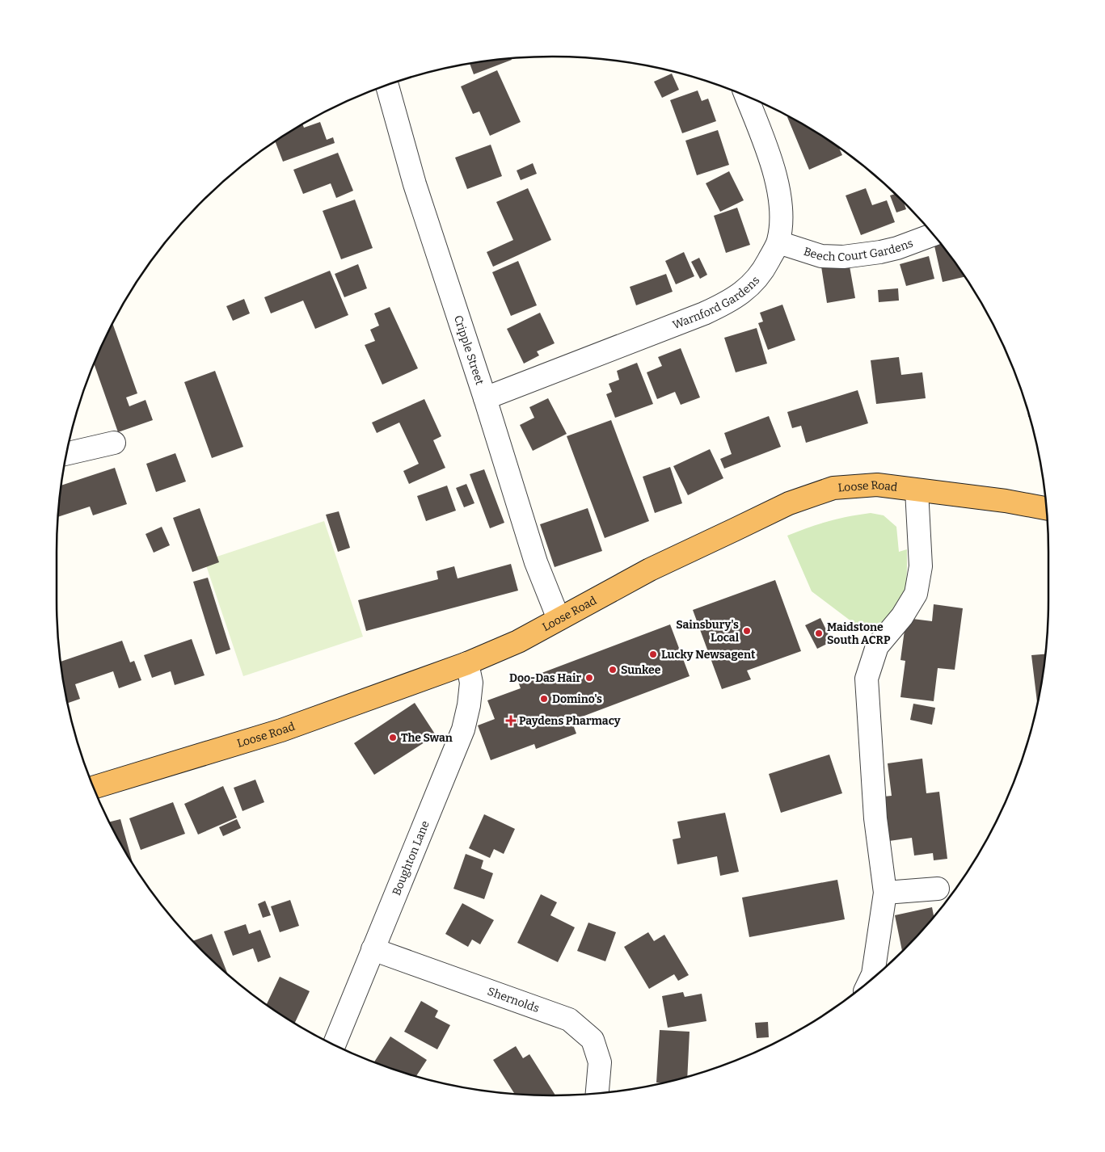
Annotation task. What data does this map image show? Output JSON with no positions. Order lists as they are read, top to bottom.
{
  "streets": {
    "highway": ["Loose Road"],
    "street": [
      "Beech Court Gardens",
      "Warnford Gardens",
      "Cripple Street",
      "Boughton Lane",
      "Shernolds"
    ]
  },
  "crossings": [
    ["Beech Court Gardens", "Warnford Gardens"],
    ["Warnford Gardens", "Cripple Street"],
    ["Cripple Street", "Loose Road"],
    ["Loose Road", "Boughton Lane"],
    ["Boughton Lane", "Shernolds"]
  ],
  "places": {
    "other": [
      "Sainsbury's Local",
      "Maidstone South ACRP",
      "Lucky Newsagent",
      "Sunkee",
      "Doo-Das Hair",
      "Domino's",
      "The Swan"
    ],
    "health": ["Paydens Pharmacy"]
  }
}
